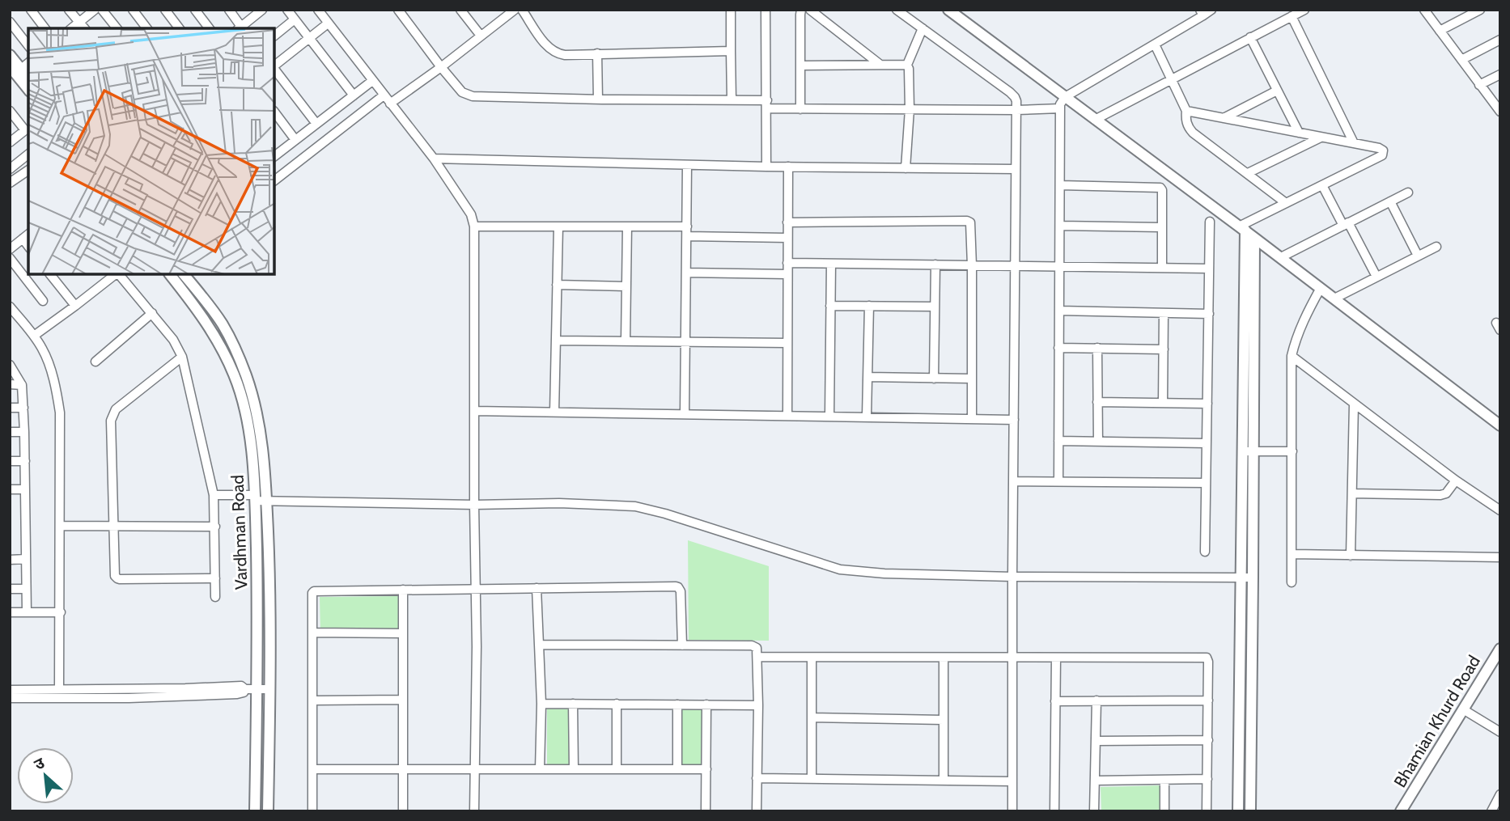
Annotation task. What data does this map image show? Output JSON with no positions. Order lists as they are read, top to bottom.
{
  "streets": {
    "street": ["Vardhman Road", "Bhamian Khurd Road"]
  },
  "north": "top left"
}
